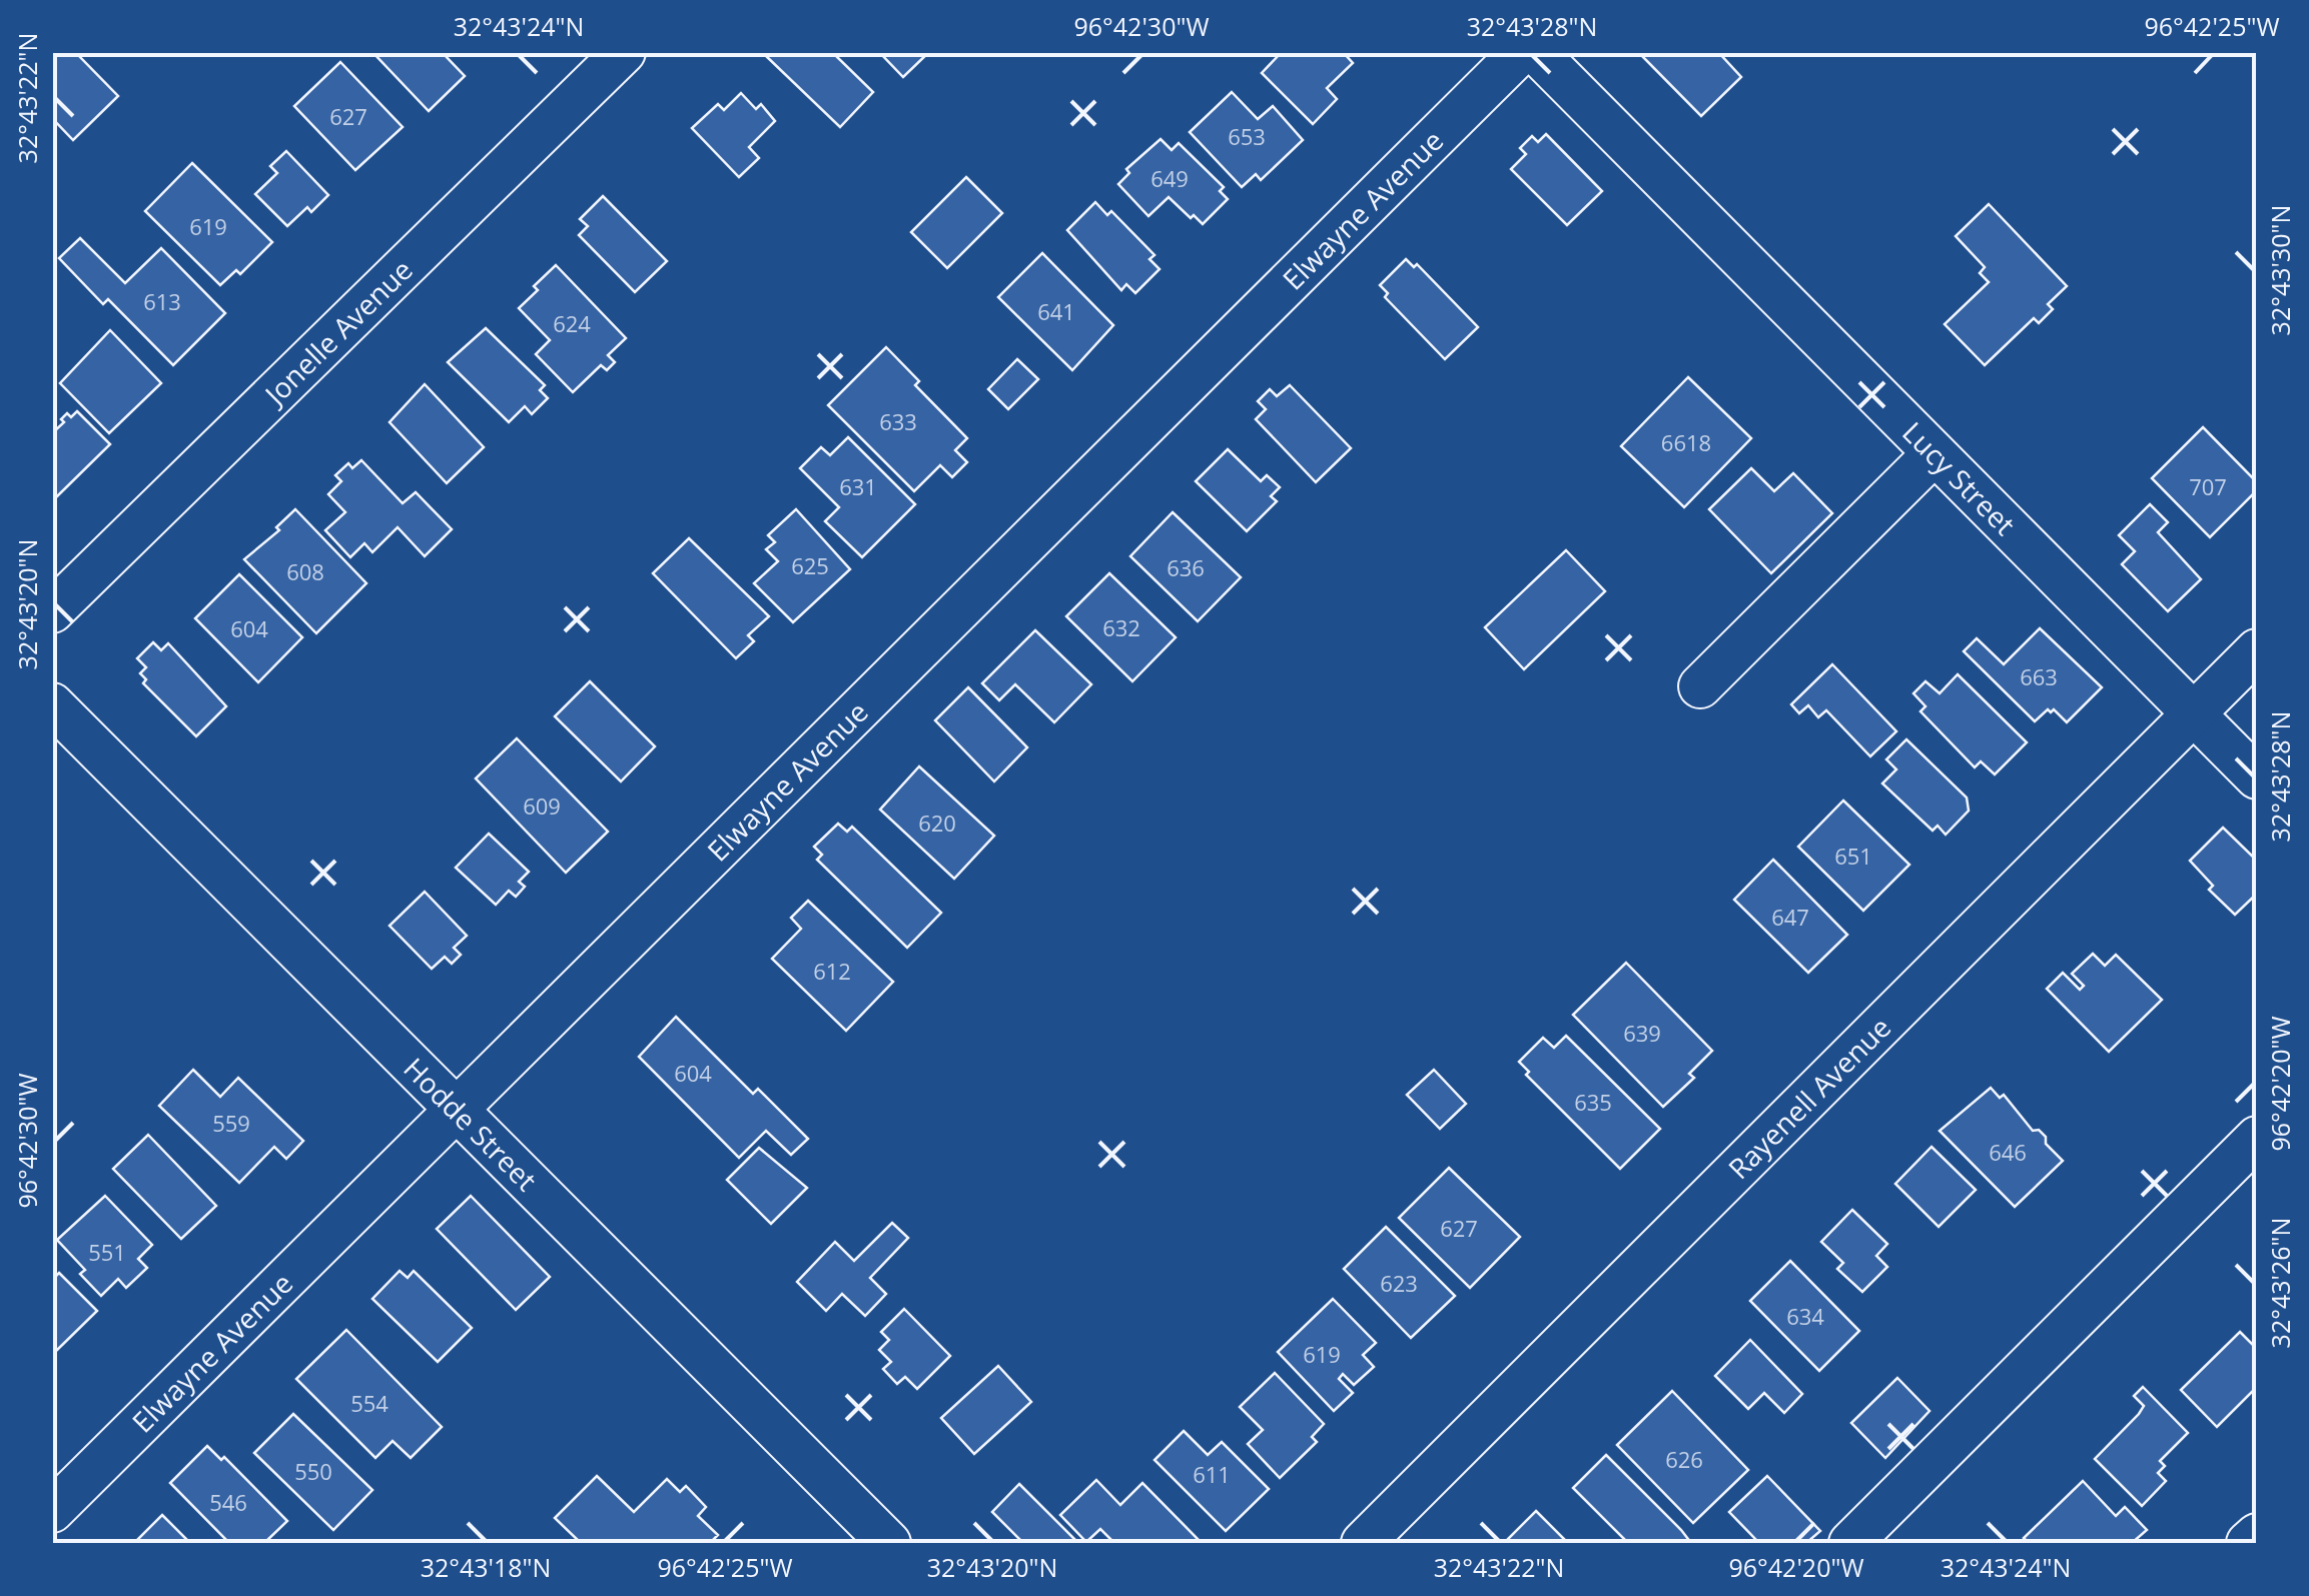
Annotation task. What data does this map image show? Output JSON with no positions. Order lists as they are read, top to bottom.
{
  "streets": {
    "street": [
      "Elwayne Avenue",
      "Jonelle Avenue",
      "Lucy Street",
      "Rayenell Avenue",
      "Hodde Street"
    ]
  },
  "crossings": [
    ["Elwayne Avenue", "Hodde Street"],
    ["Lucy Street", "Rayenell Avenue"]
  ],
  "house_numbers": [
    "627",
    "653",
    "649",
    "619",
    "613",
    "641",
    "624",
    "633",
    "6618",
    "631",
    "707",
    "625",
    "636",
    "608",
    "632",
    "604",
    "663",
    "609",
    "620",
    "651",
    "647",
    "612",
    "639",
    "604",
    "635",
    "559",
    "646",
    "627",
    "551",
    "623",
    "634",
    "619",
    "554",
    "626",
    "550",
    "611",
    "546"
  ],
  "coordinates": [
    "32°43'24\"N",
    "96°42'30\"W",
    "32°43'28\"N",
    "96°42'25\"W",
    "32°43'22\"N",
    "32°43'30\"N",
    "32°43'20\"N",
    "96°42'20\"W",
    "32°43'26\"N",
    "32°43'18\"N"
  ]
}
